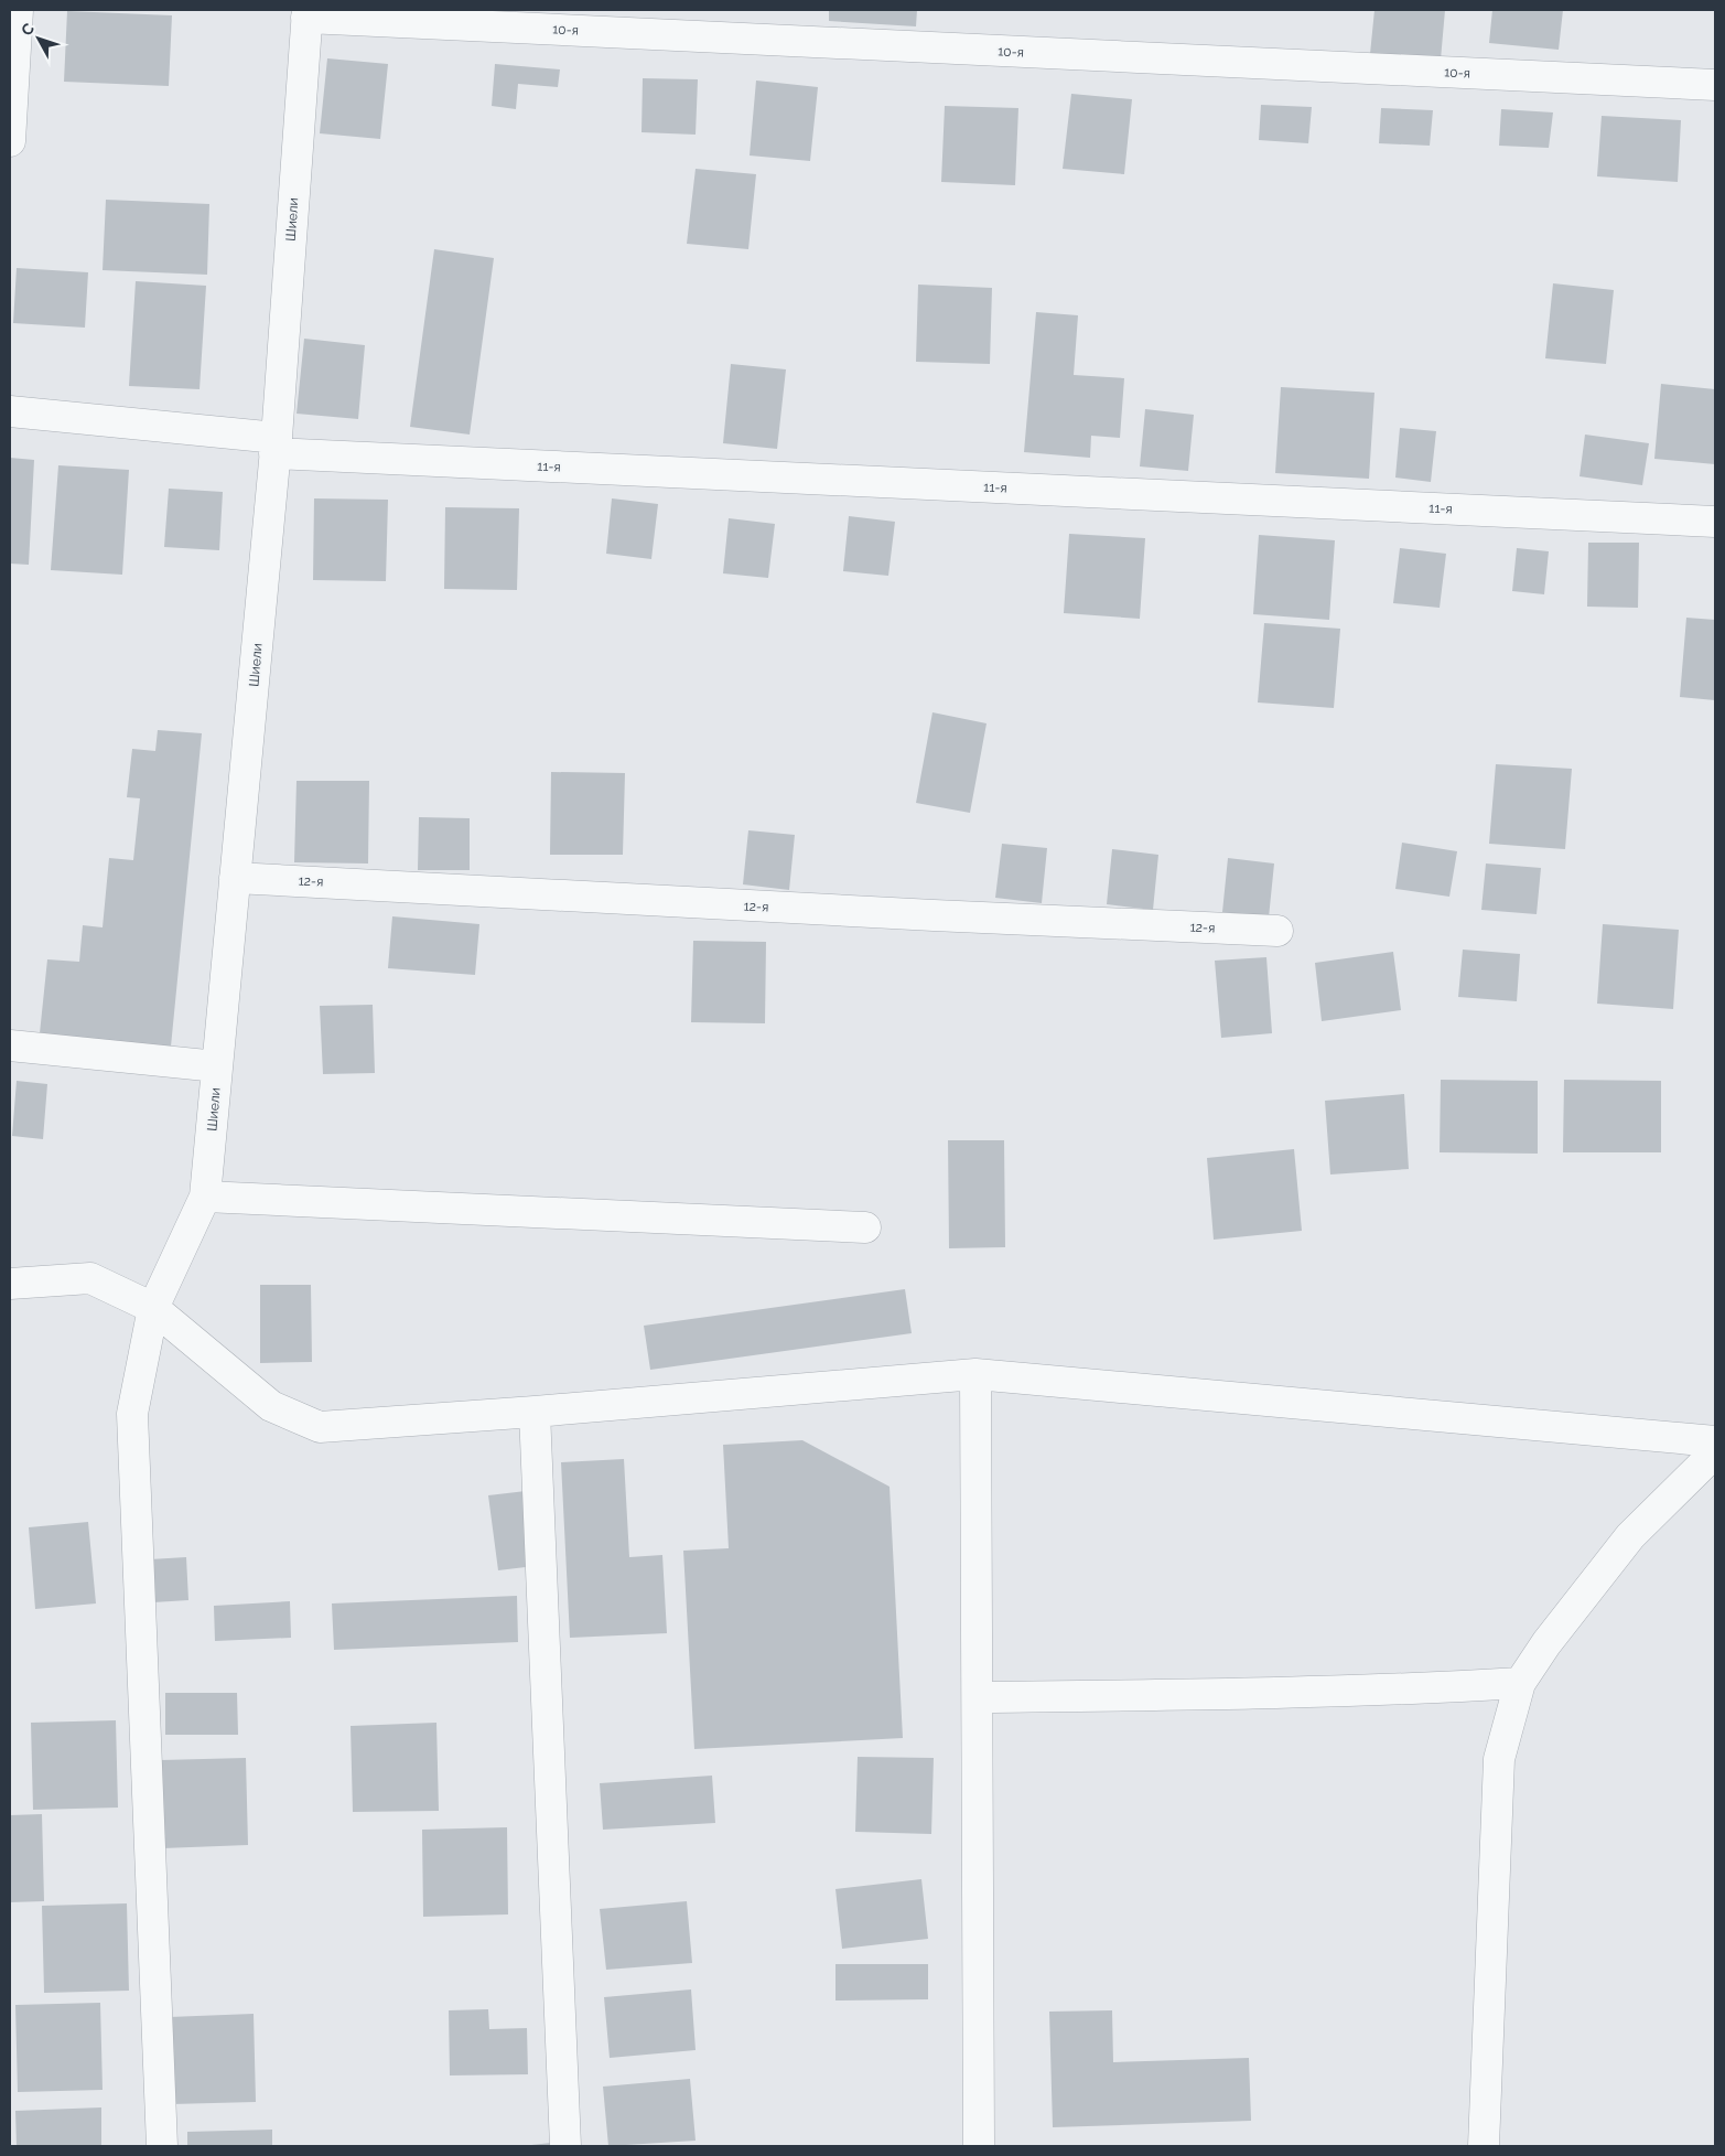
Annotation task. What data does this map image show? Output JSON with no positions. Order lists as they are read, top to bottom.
{
  "streets": {
    "street": [
      "10-я",
      "Шиели",
      "11-я",
      "12-я"
    ]
  },
  "crossings": [
    ["10-я", "Шиели"],
    ["Шиели", "11-я"],
    ["Шиели", "12-я"]
  ],
  "north": "top left"
}
